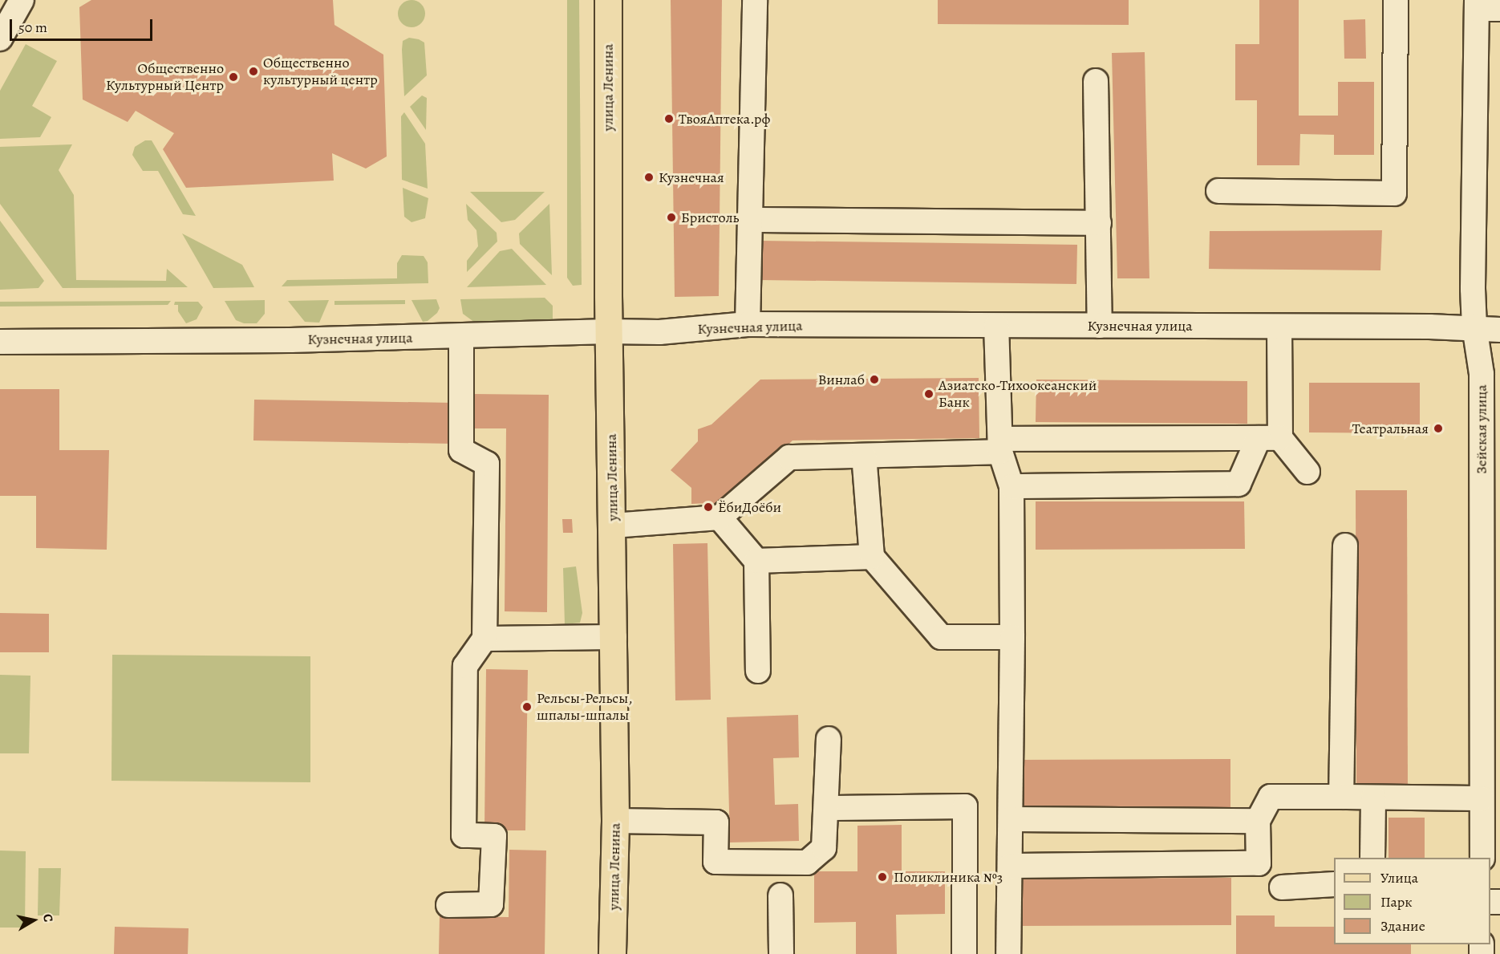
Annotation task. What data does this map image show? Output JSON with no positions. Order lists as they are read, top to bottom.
{
  "streets": {
    "main road": ["улица Ленина"],
    "street": ["Кузнечная улица", "Зейская улица"]
  },
  "crossings": [
    ["улица Ленина", "Кузнечная улица"],
    ["Кузнечная улица", "Зейская улица"]
  ],
  "places": [
    "Общественно культурный центр",
    "Общественно Культурный Центр",
    "ТвояАптека.рф",
    "Кузнечная",
    "Бристоль",
    "Винлаб",
    "Азиатско-Тихоокеанский Банк",
    "Театральная",
    "ЁбиДоёби",
    "Рельсы-Рельсы, шпалы-шпалы",
    "Поликлиника №3"
  ],
  "legend": ["Улица", "Парк", "Здание"],
  "scale_bar": "50 m",
  "north": "right"
}
